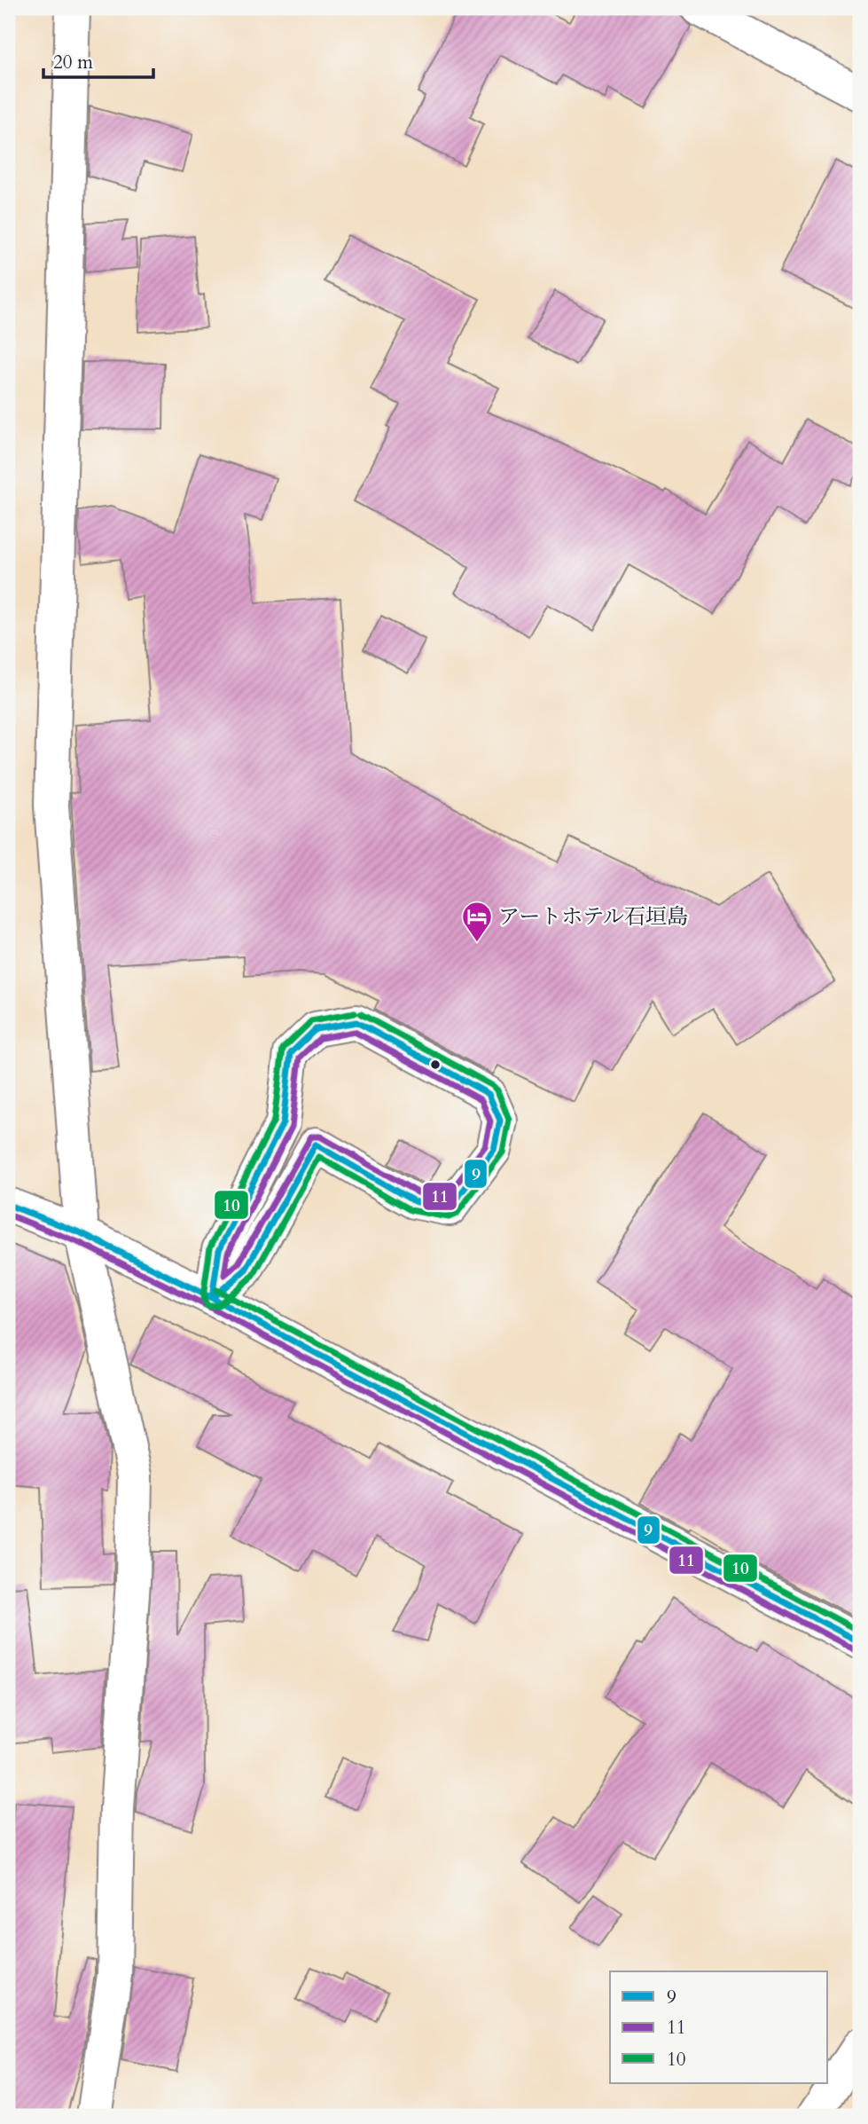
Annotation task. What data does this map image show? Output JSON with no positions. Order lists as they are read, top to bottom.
{
  "places": {
    "hotel": ["アートホテル石垣島"]
  },
  "lines": ["transit line 10", "transit line 9", "transit line 11"],
  "legend": ["9", "11", "10"],
  "scale_bar": "20 m"
}
